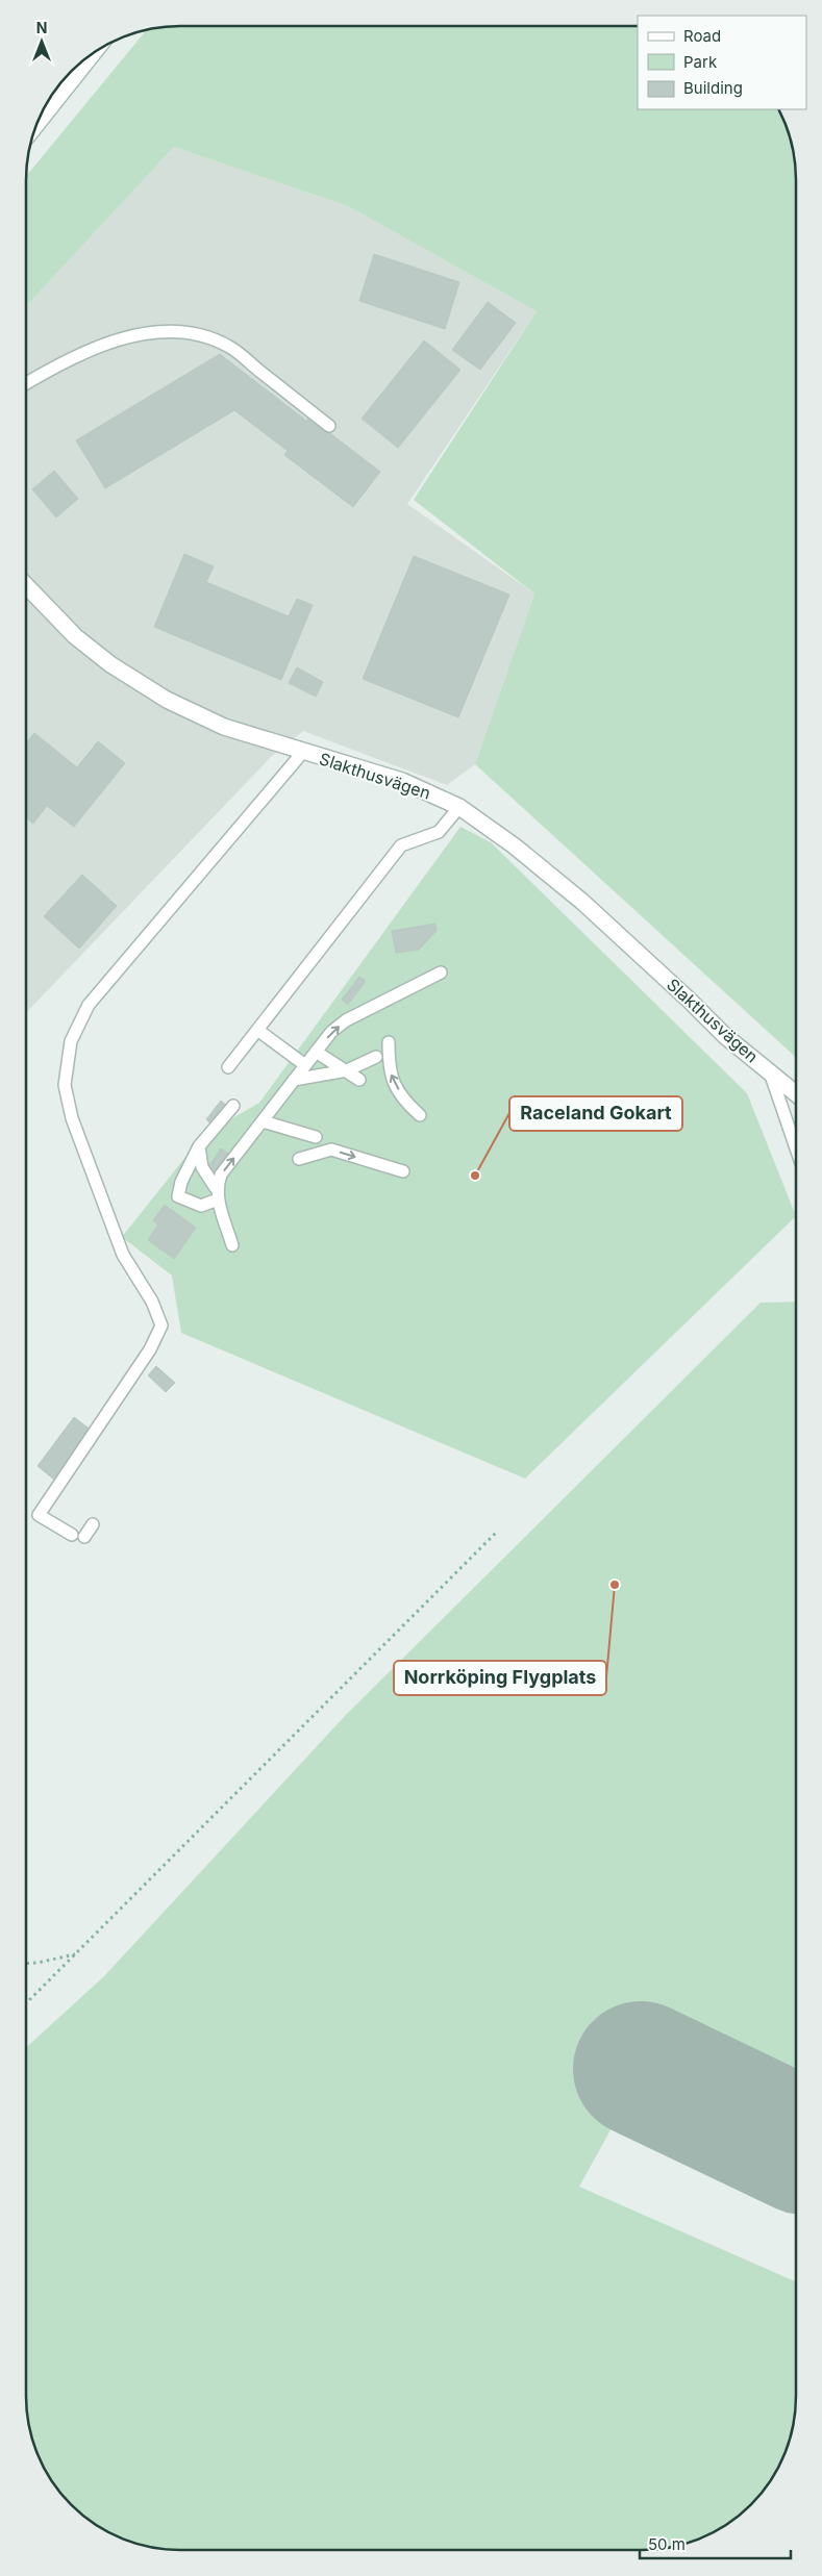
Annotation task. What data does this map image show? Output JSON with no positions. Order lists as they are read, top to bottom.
{
  "streets": {
    "street": ["Slakthusvägen"]
  },
  "places": ["Raceland Gokart", "Norrköping Flygplats"],
  "legend": ["Road", "Park", "Building"],
  "scale_bar": "50 m",
  "north": "top"
}
